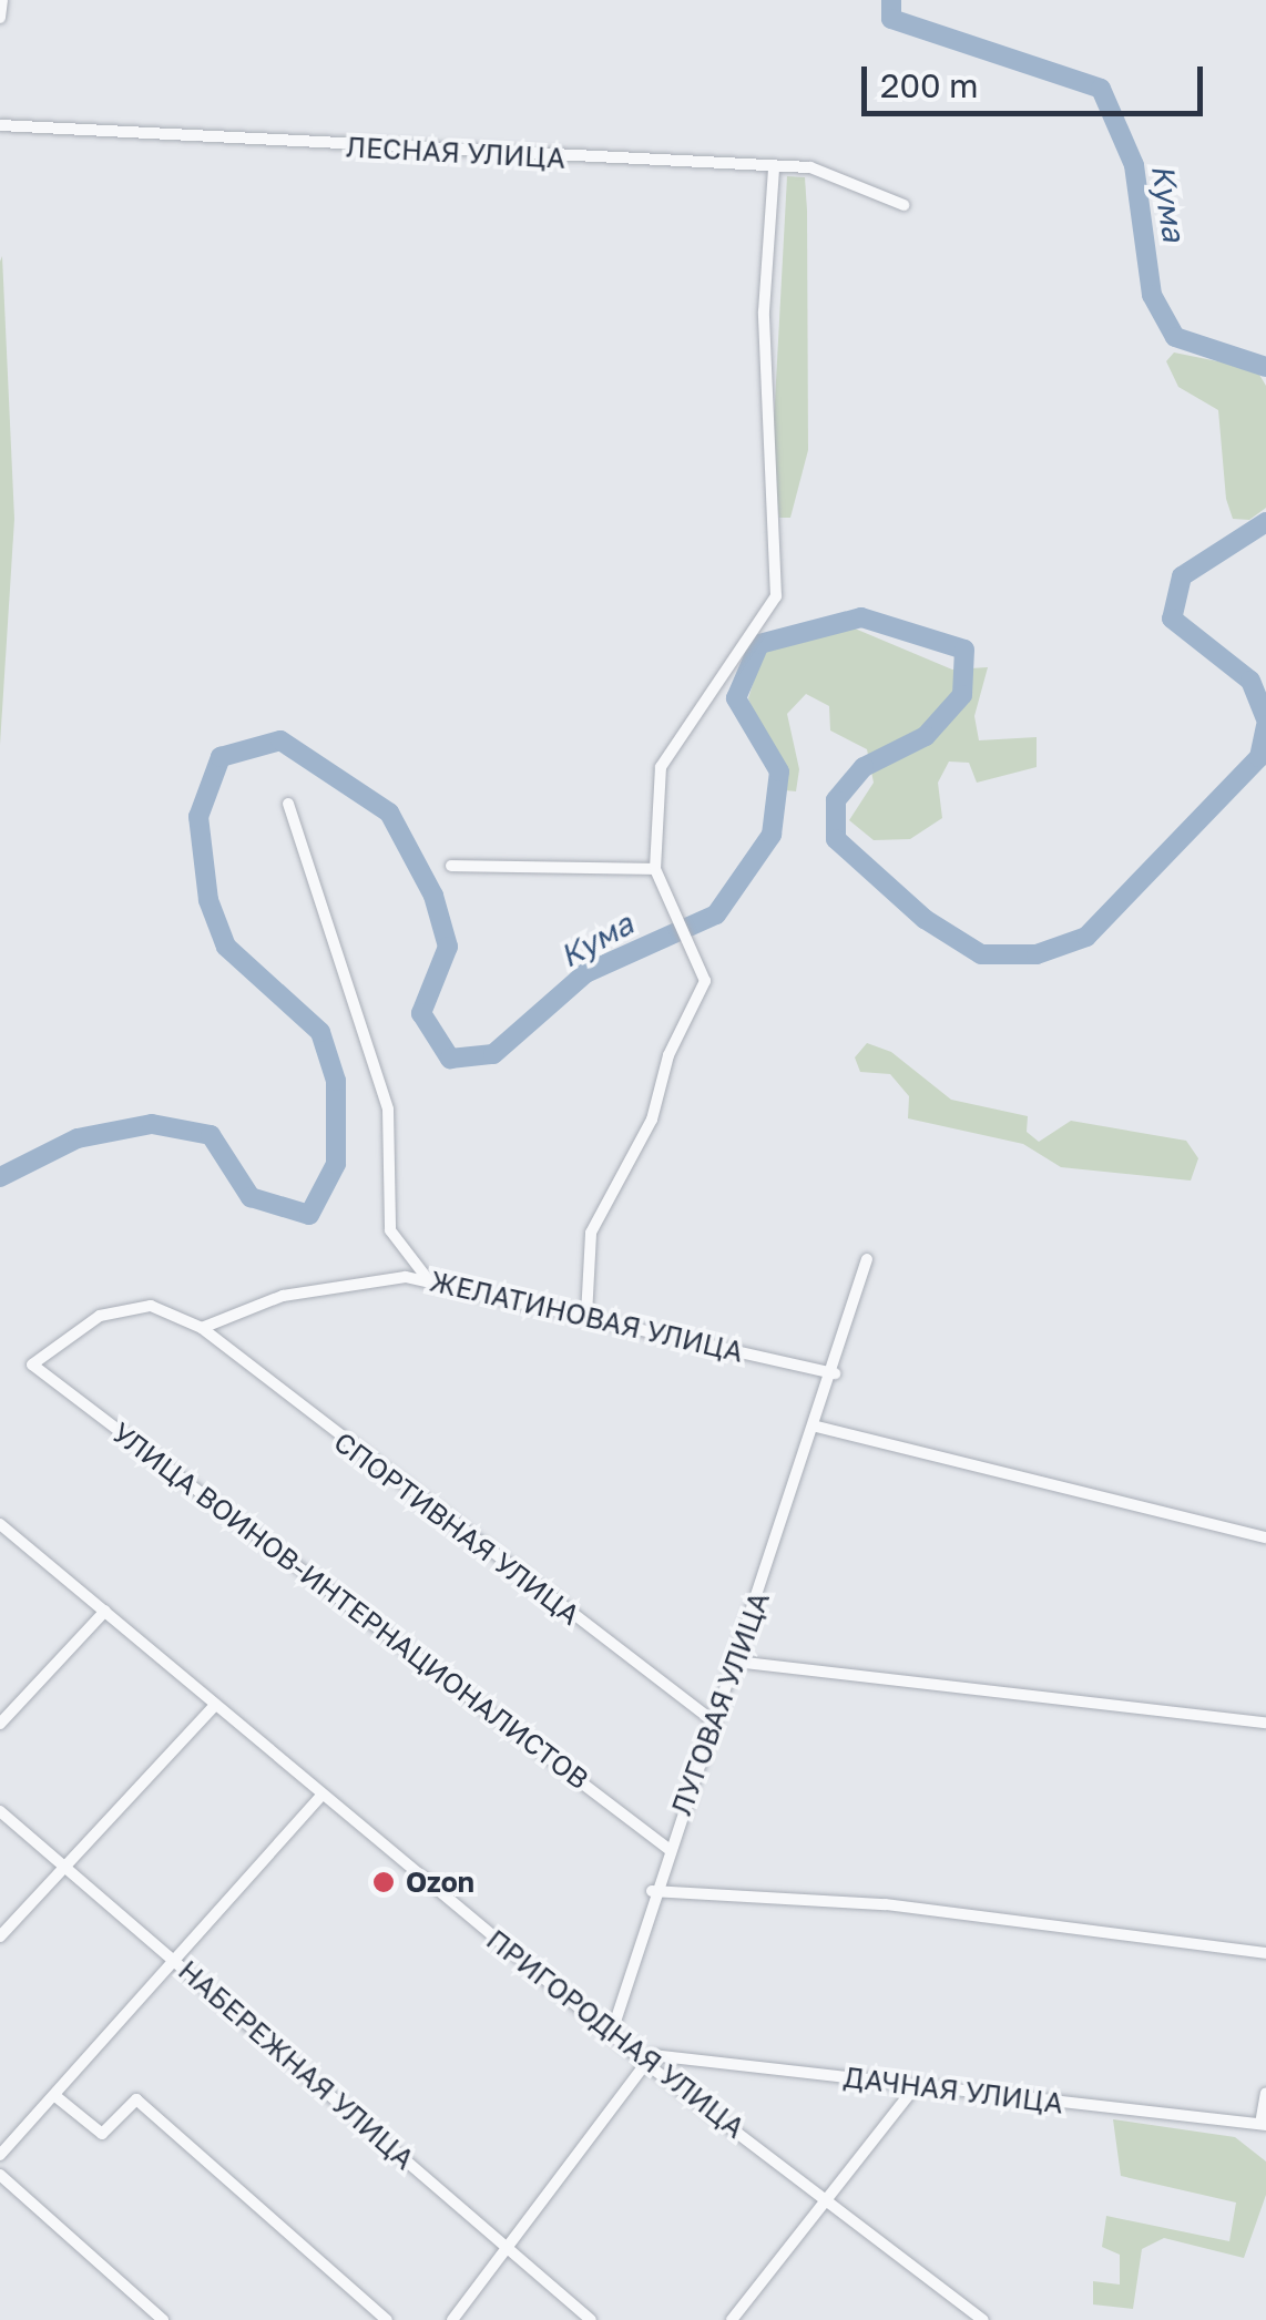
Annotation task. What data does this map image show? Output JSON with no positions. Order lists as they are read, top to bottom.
{
  "streets": {
    "street": [
      "ЛЕСНАЯ УЛИЦА",
      "ЖЕЛАТИНОВАЯ УЛИЦА",
      "СПОРТИВНАЯ УЛИЦА",
      "УЛИЦА ВОИНОВ-ИНТЕРНАЦИОНАЛИСТОВ",
      "ЛУГОВАЯ УЛИЦА",
      "ПРИГОРОДНАЯ УЛИЦА",
      "НАБЕРЕЖНАЯ УЛИЦА",
      "ДАЧНАЯ УЛИЦА"
    ]
  },
  "crossings": [
    ["ЖЕЛАТИНОВАЯ УЛИЦА", "СПОРТИВНАЯ УЛИЦА"],
    ["ЖЕЛАТИНОВАЯ УЛИЦА", "УЛИЦА ВОИНОВ-ИНТЕРНАЦИОНАЛИСТОВ"],
    ["ЖЕЛАТИНОВАЯ УЛИЦА", "ЛУГОВАЯ УЛИЦА"],
    ["СПОРТИВНАЯ УЛИЦА", "УЛИЦА ВОИНОВ-ИНТЕРНАЦИОНАЛИСТОВ"],
    ["СПОРТИВНАЯ УЛИЦА", "ЛУГОВАЯ УЛИЦА"],
    ["УЛИЦА ВОИНОВ-ИНТЕРНАЦИОНАЛИСТОВ", "ЛУГОВАЯ УЛИЦА"],
    ["ЛУГОВАЯ УЛИЦА", "ПРИГОРОДНАЯ УЛИЦА"],
    ["ПРИГОРОДНАЯ УЛИЦА", "ДАЧНАЯ УЛИЦА"]
  ],
  "water": ["Кума"],
  "places": ["Ozon"],
  "scale_bar": "200 m"
}
